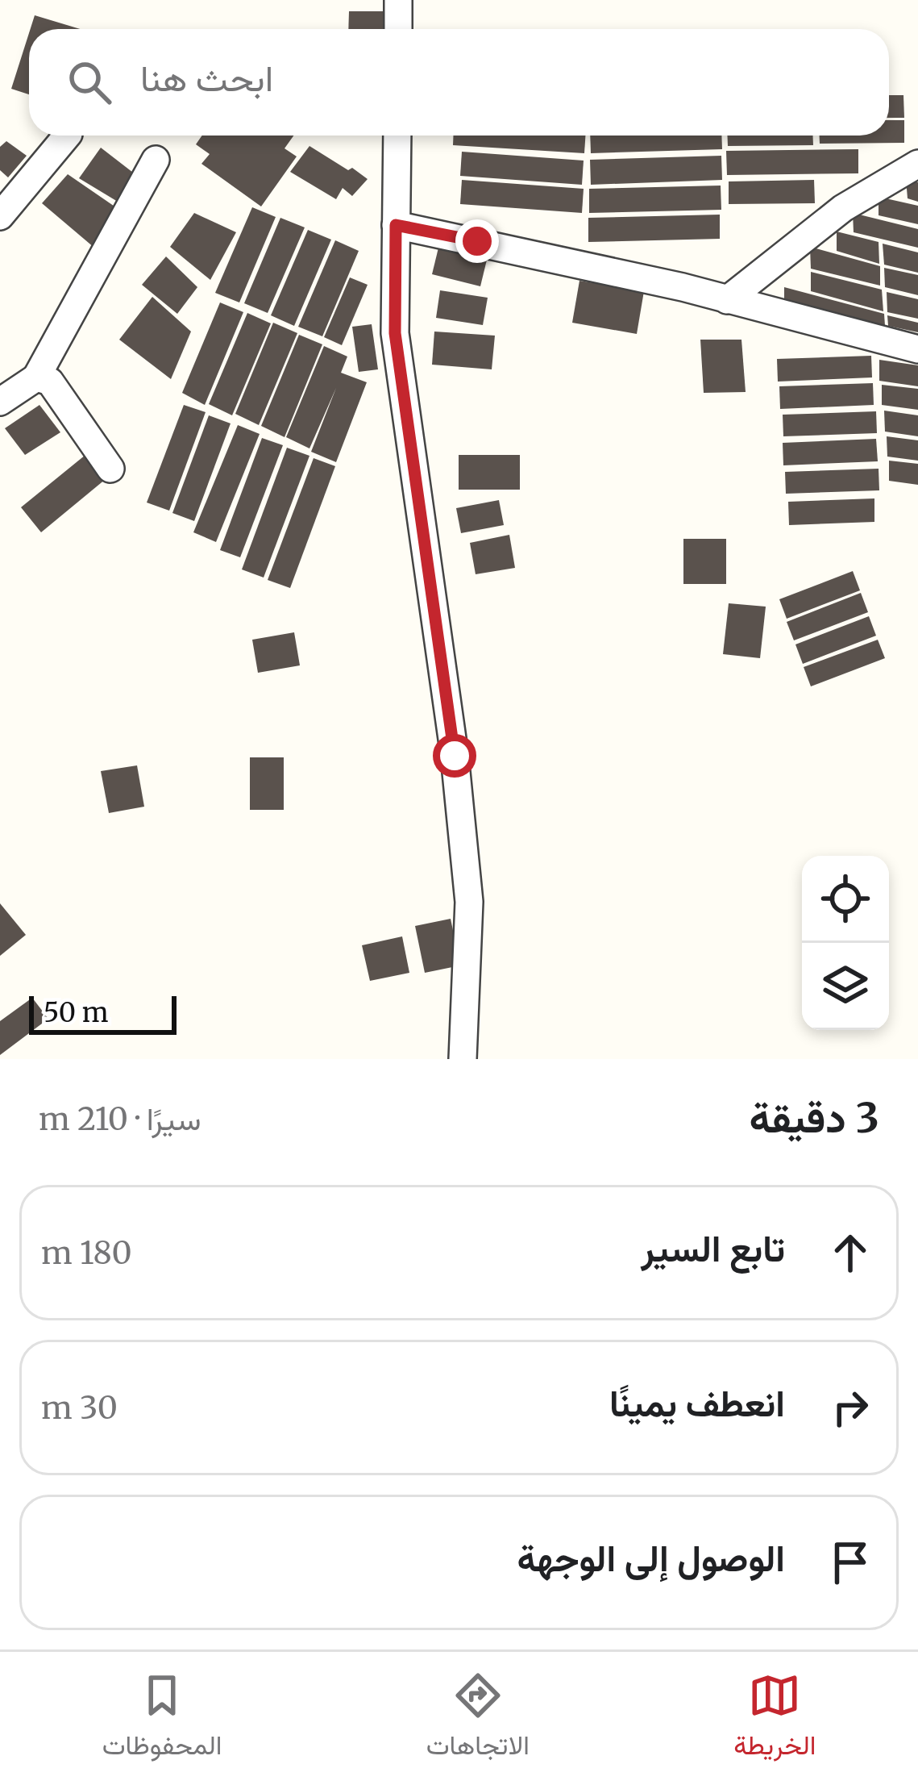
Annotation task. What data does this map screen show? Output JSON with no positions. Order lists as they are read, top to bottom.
{
  "scale_bar": "50 m",
  "page": {
    "search": "ابحث هنا",
    "scale": "50 m",
    "heading": ["3 دقيقة", "سيرًا · 210 m"],
    "list": [
      ["تابع السير", "180 m"],
      ["انعطف يمينًا", "30 m"],
      "الوصول إلى الوجهة"
    ],
    "nav": ["الخريطة", "الاتجاهات", "المحفوظات"]
  }
}
